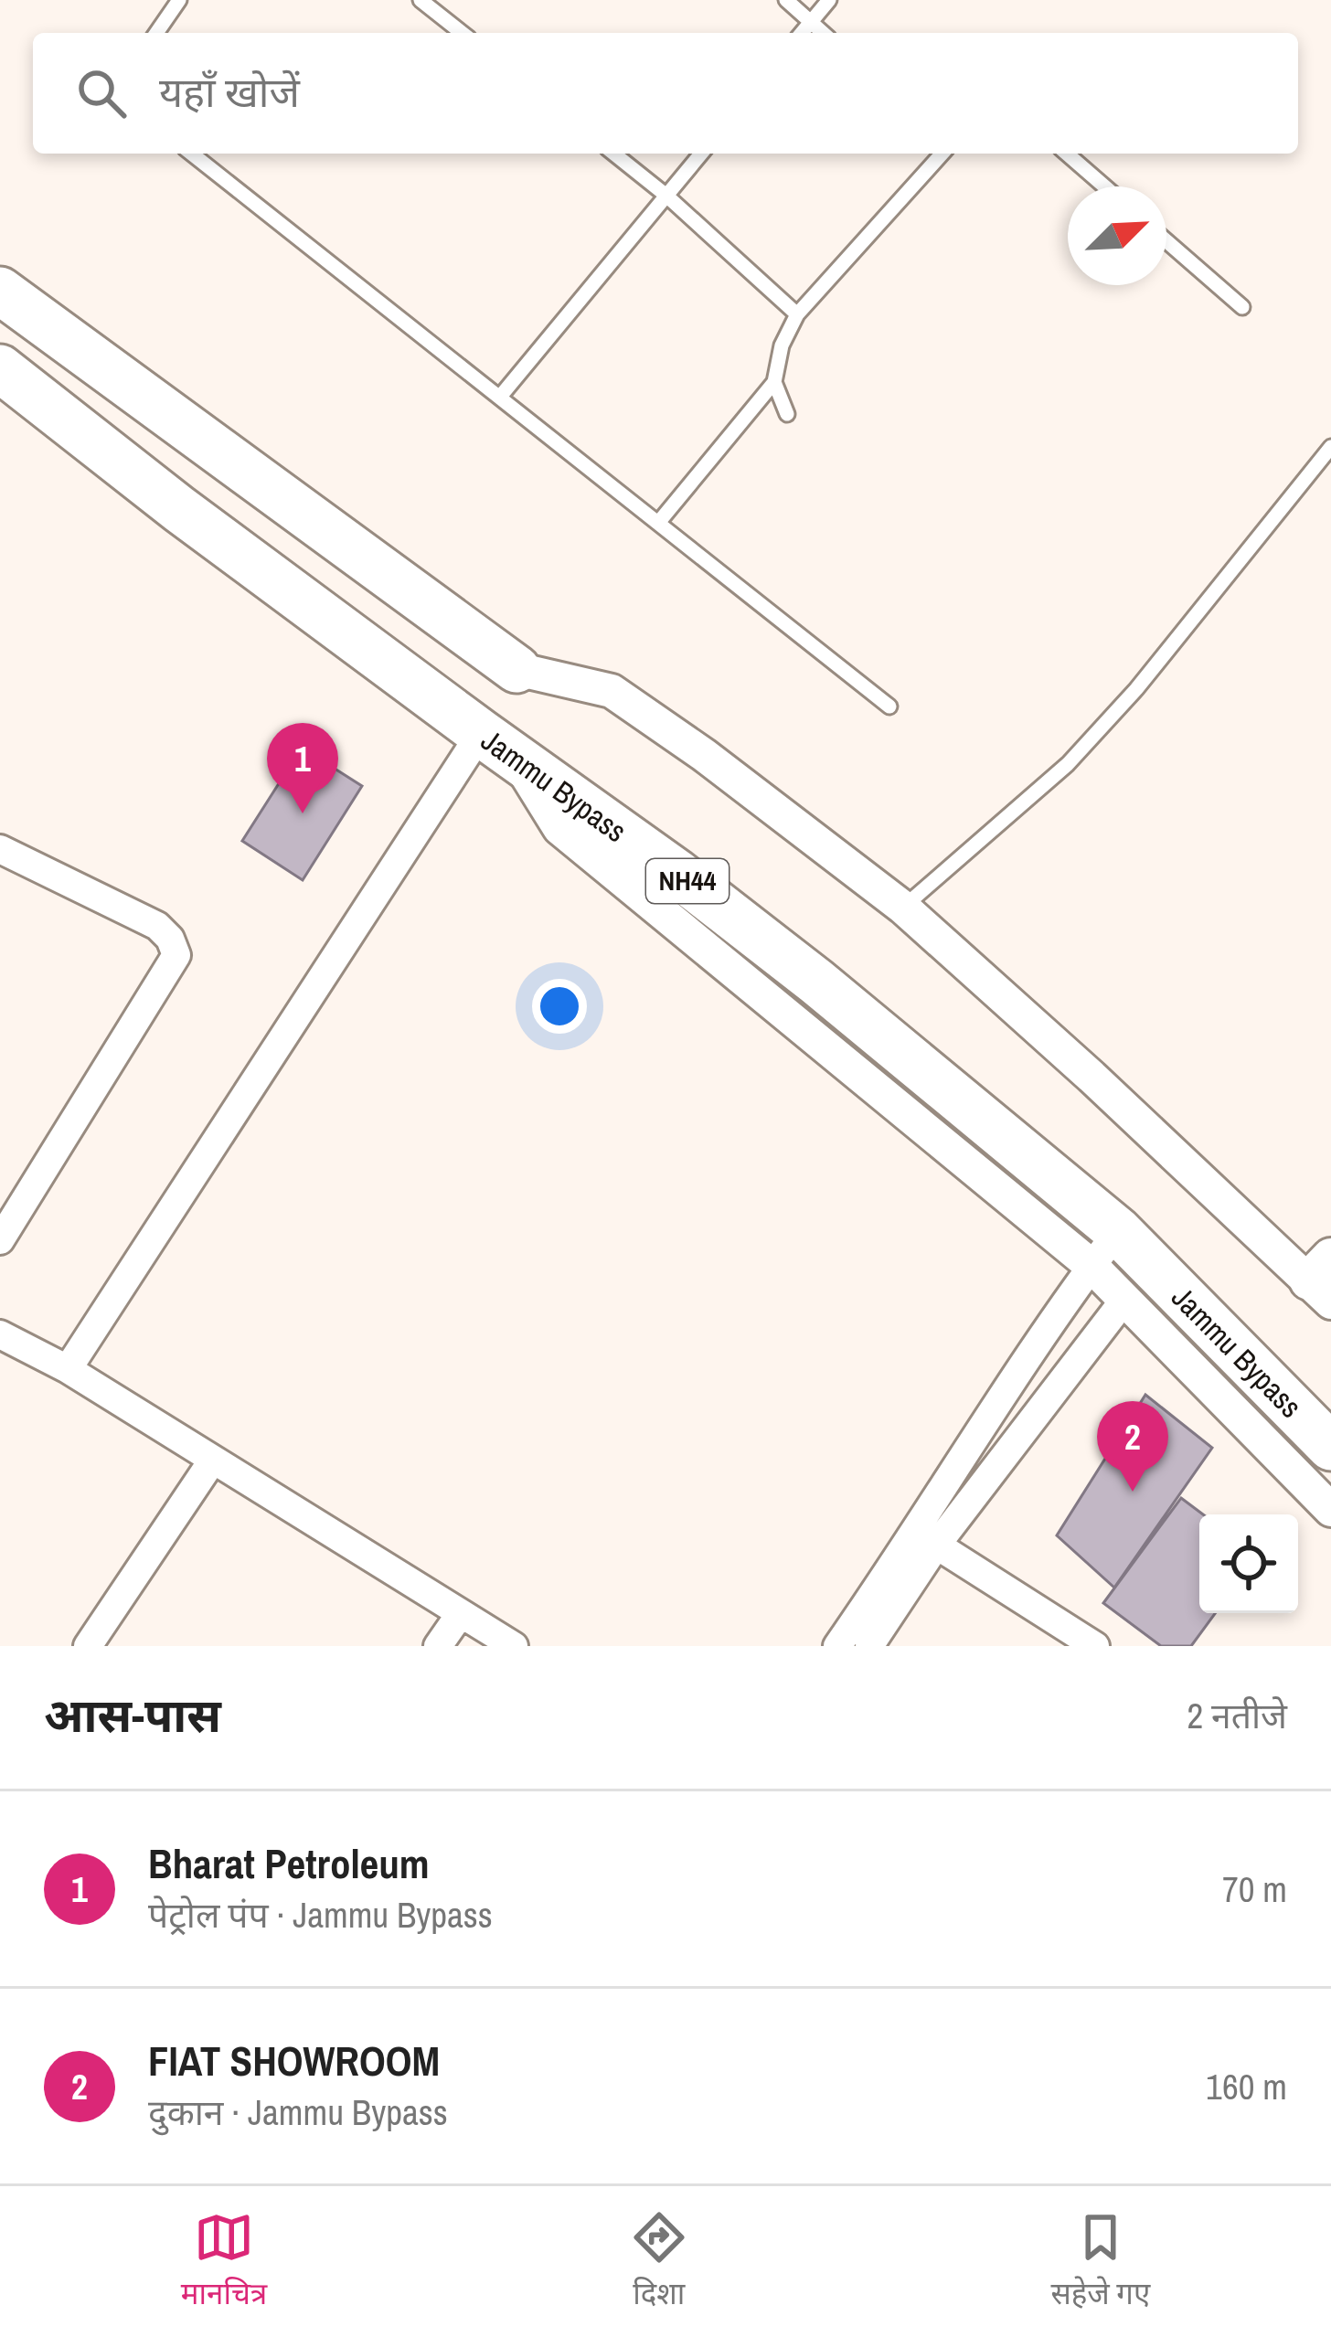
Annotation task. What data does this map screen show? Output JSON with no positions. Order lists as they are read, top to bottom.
{
  "streets": {
    "highway": ["Jammu Bypass", "NH44"]
  },
  "north": "top right",
  "page": {
    "search": "यहाँ खोजें",
    "pins": ["1", "2"],
    "heading": ["आस-पास", "2 नतीजे"],
    "list": [
      {
        "mark": "1",
        "name": "Bharat Petroleum",
        "note": "पेट्रोल पंप · Jammu Bypass",
        "value": "70 m"
      },
      {
        "mark": "2",
        "name": "FIAT SHOWROOM",
        "note": "दुकान · Jammu Bypass",
        "value": "160 m"
      }
    ],
    "nav": ["मानचित्र", "दिशा", "सहेजे गए"]
  }
}
